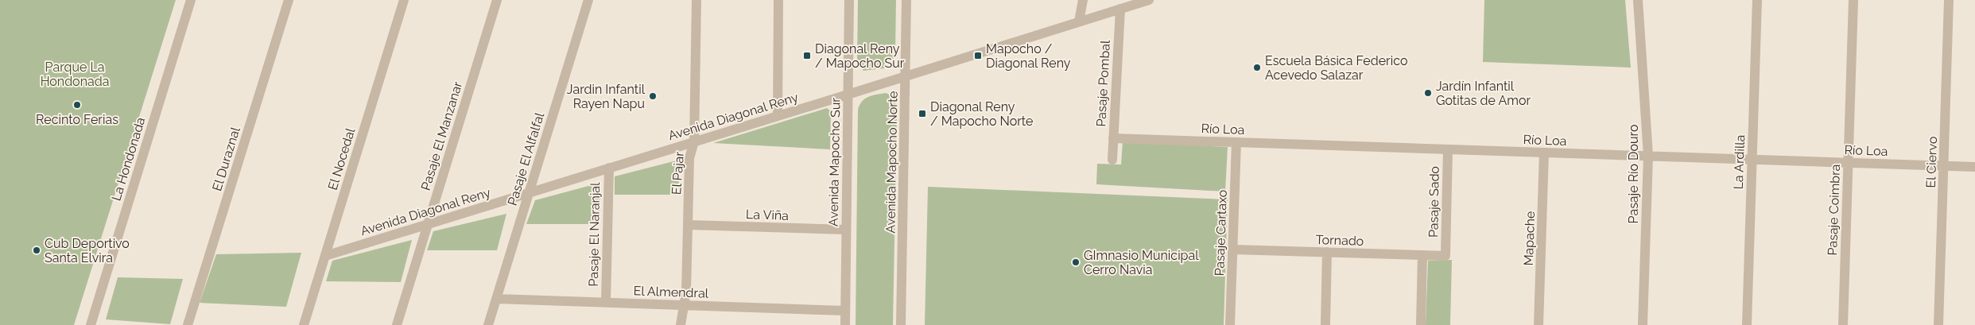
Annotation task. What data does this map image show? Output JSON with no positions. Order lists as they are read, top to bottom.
{
  "streets": {
    "street": [
      "Pasaje Pombal",
      "Avenida Diagonal Reny",
      "Río Loa",
      "Pasaje El Manzanar",
      "La Hondonada",
      "El Duraznal",
      "El Nocedal",
      "Pasaje El Alfalfal",
      "Avenida Mapocho Sur",
      "Avenida Mapocho Norte",
      "La Ardilla",
      "El Ciervo",
      "El Pajar",
      "Pasaje Río Douro",
      "Pasaje Sado",
      "Pasaje Coimbra",
      "La Viña",
      "Pasaje Cartaxo",
      "Pasaje El Naranjal",
      "Mapache",
      "Tornado",
      "El Almendral"
    ]
  },
  "crossings": [
    ["Pasaje Pombal", "Avenida Diagonal Reny"],
    ["Pasaje Pombal", "Río Loa"],
    ["Avenida Diagonal Reny", "Pasaje El Manzanar"],
    ["Avenida Diagonal Reny", "El Nocedal"],
    ["Avenida Diagonal Reny", "Pasaje El Alfalfal"],
    ["Avenida Diagonal Reny", "Avenida Mapocho Sur"],
    ["Avenida Diagonal Reny", "Avenida Mapocho Norte"],
    ["Avenida Diagonal Reny", "El Pajar"],
    ["Avenida Diagonal Reny", "Pasaje El Naranjal"],
    ["Río Loa", "La Ardilla"],
    ["Río Loa", "El Ciervo"],
    ["Río Loa", "Pasaje Río Douro"],
    ["Río Loa", "Pasaje Sado"],
    ["Río Loa", "Pasaje Coimbra"],
    ["Río Loa", "Pasaje Cartaxo"],
    ["Río Loa", "Mapache"],
    ["Pasaje El Alfalfal", "El Almendral"],
    ["Avenida Mapocho Sur", "La Viña"],
    ["Avenida Mapocho Sur", "El Almendral"],
    ["El Pajar", "La Viña"],
    ["El Pajar", "El Almendral"],
    ["Pasaje Sado", "Tornado"],
    ["Pasaje Cartaxo", "Tornado"],
    ["Pasaje El Naranjal", "El Almendral"]
  ],
  "parks": ["Parque La Hondonada"],
  "places": {
    "transit": ["Diagonal Reny / Mapocho Sur", "Mapocho / Diagonal Reny", "Diagonal Reny / Mapocho Norte"],
    "other": [
      "Escuela Básica Federico Acevedo Salazar",
      "Jardín Infantil Gotitas de Amor",
      "Jardin Infantil Rayen Napu",
      "Recinto Ferias",
      "Cub Deportivo Santa Elvira",
      "GImnasio Municipal Cerro Navia"
    ]
  }
}
